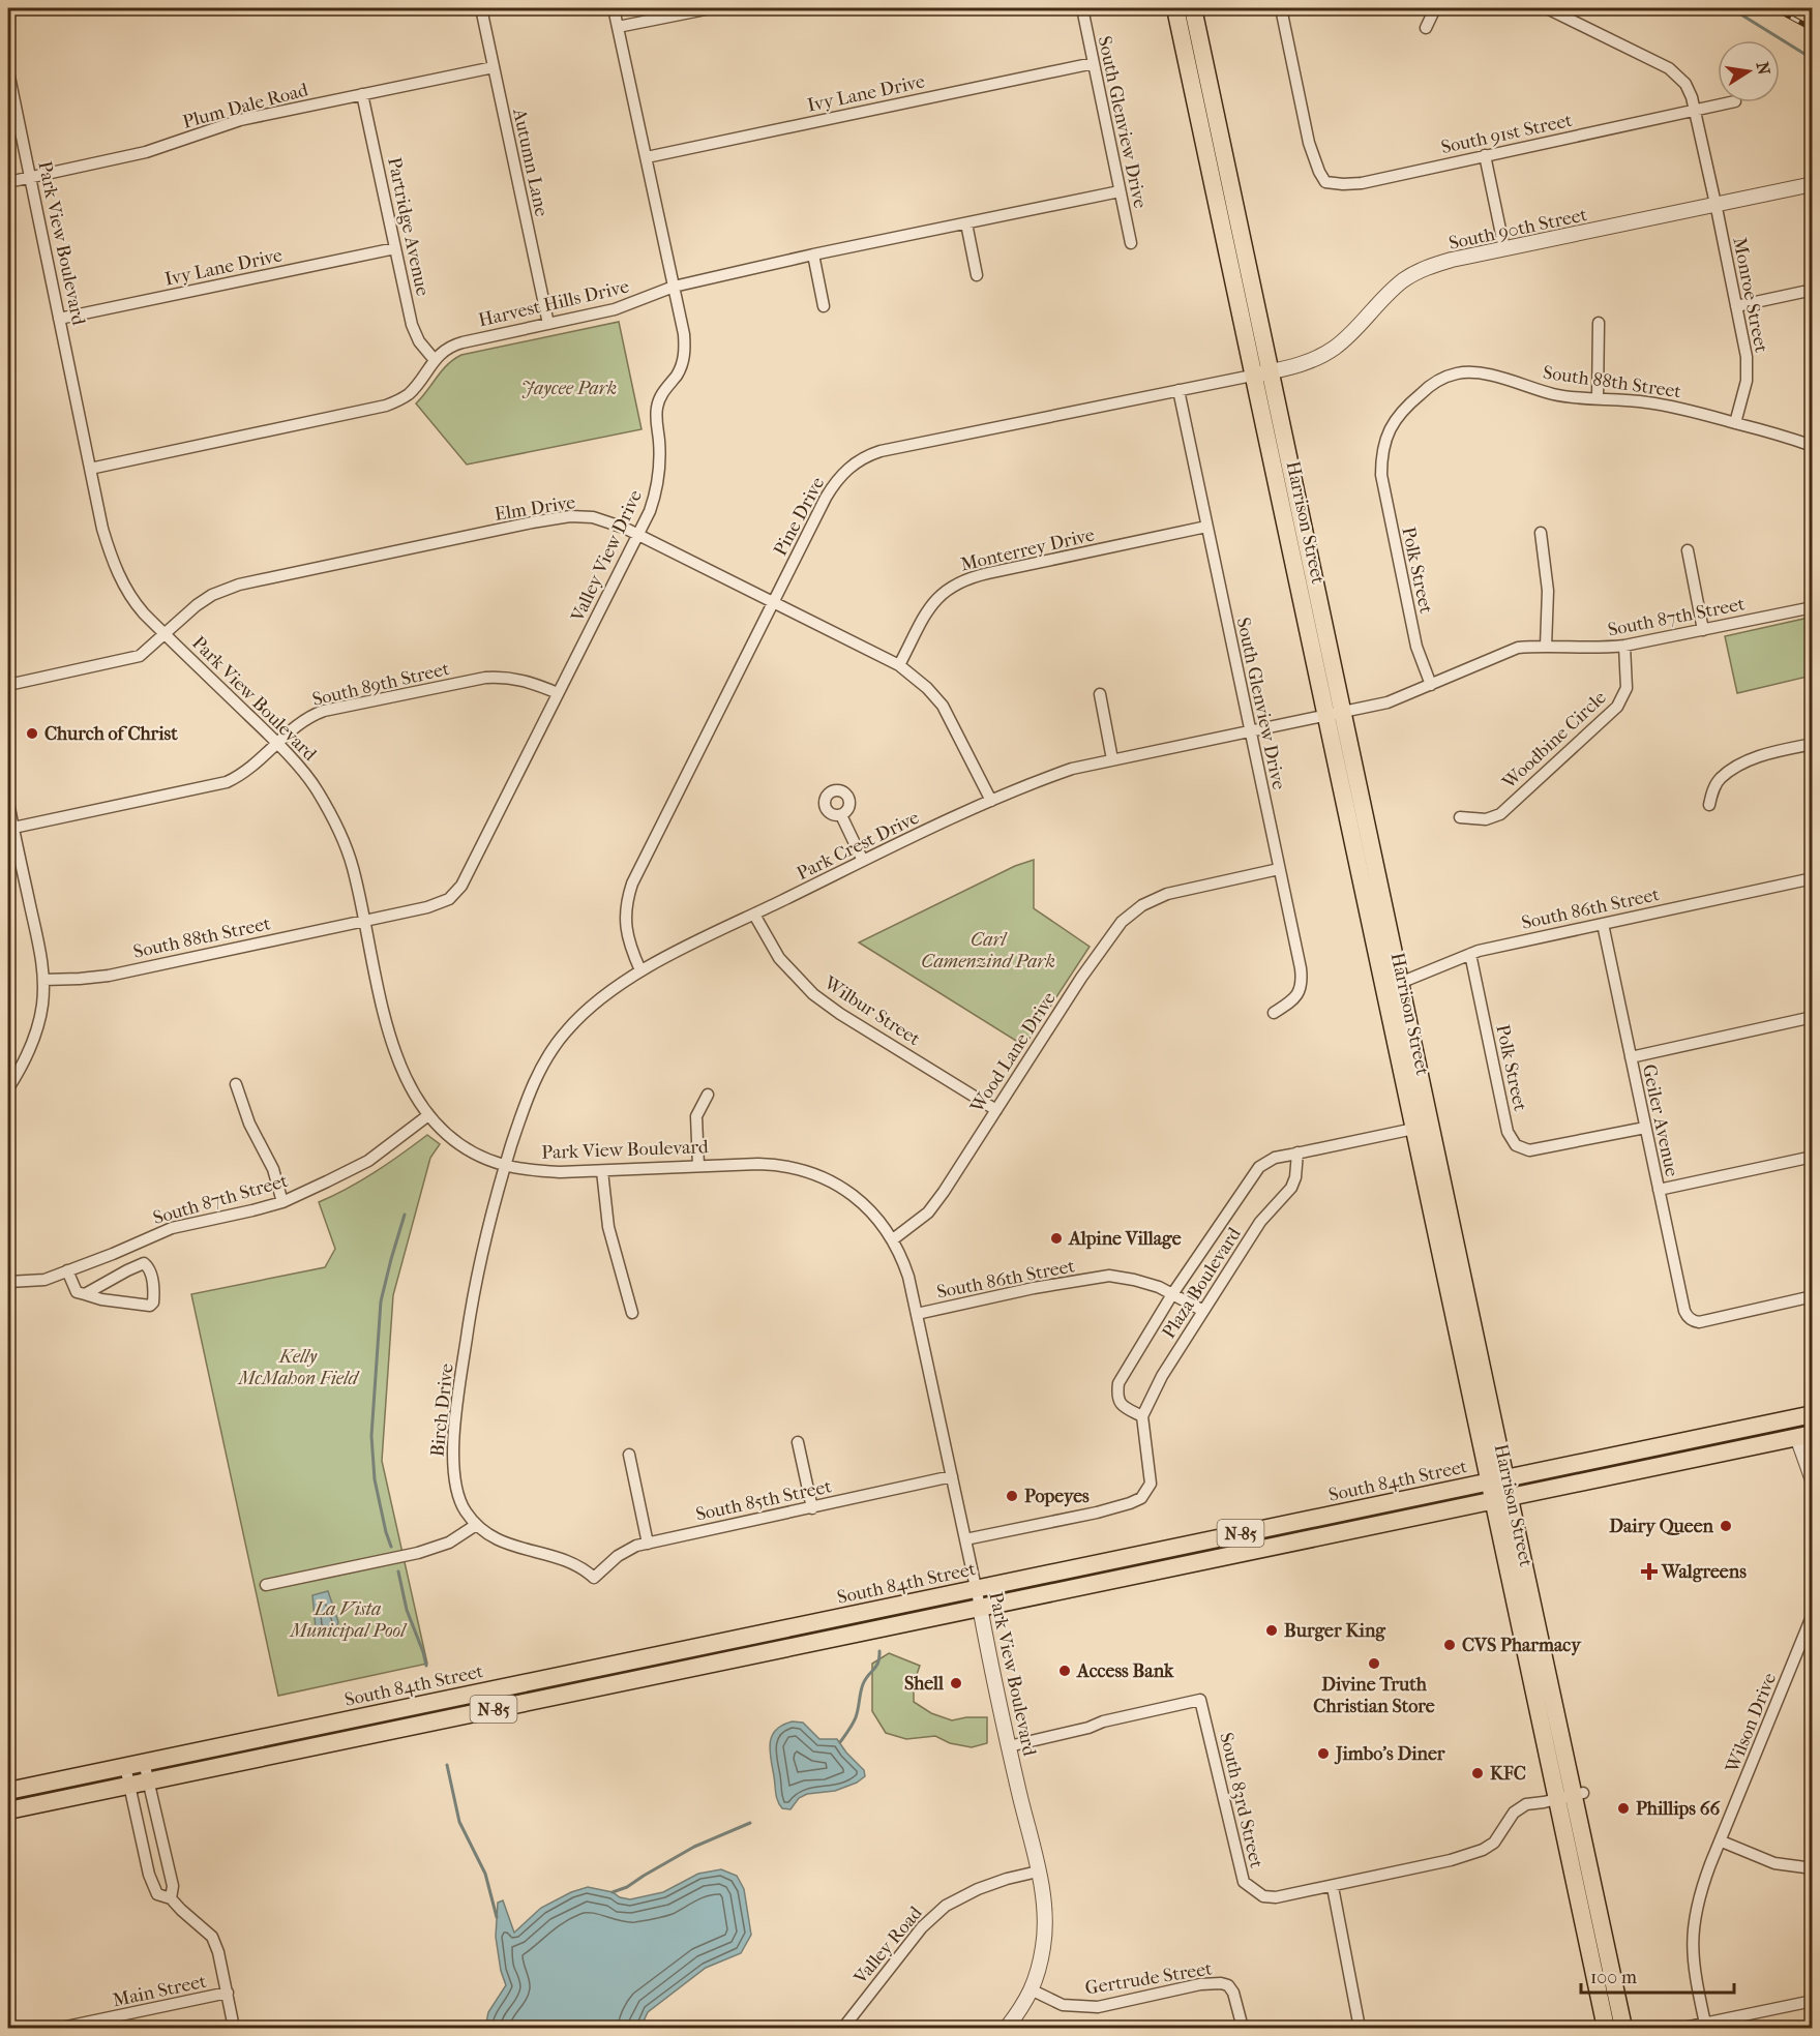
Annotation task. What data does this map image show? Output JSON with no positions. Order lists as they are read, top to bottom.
{
  "streets": {
    "main road": ["Harrison Street", "South 84th Street", "N-85"],
    "street": [
      "Ivy Lane Drive",
      "Plum Dale Road",
      "South Glenview Drive",
      "South 91st Street",
      "Autumn Lane",
      "Partridge Avenue",
      "South 90th Street",
      "Park View Boulevard",
      "Monroe Street",
      "Harvest Hills Drive",
      "South 88th Street",
      "Elm Drive",
      "Pine Drive",
      "Monterrey Drive",
      "Valley View Drive",
      "Polk Street",
      "South 87th Street",
      "South 89th Street",
      "Woodbine Circle",
      "Park Crest Drive",
      "South 86th Street",
      "Wilbur Street",
      "Wood Lane Drive",
      "Geiler Avenue",
      "Plaza Boulevard",
      "Birch Drive",
      "South 85th Street",
      "Wilson Drive",
      "South 83rd Street",
      "Valley Road",
      "Gertrude Street",
      "Main Street"
    ]
  },
  "crossings": [
    ["Ivy Lane Drive", "South Glenview Drive"],
    ["Ivy Lane Drive", "Partridge Avenue"],
    ["Ivy Lane Drive", "Park View Boulevard"],
    ["Ivy Lane Drive", "Valley View Drive"],
    ["Plum Dale Road", "Autumn Lane"],
    ["Plum Dale Road", "Partridge Avenue"],
    ["Plum Dale Road", "Park View Boulevard"],
    ["South Glenview Drive", "Harvest Hills Drive"],
    ["South Glenview Drive", "Pine Drive"],
    ["South Glenview Drive", "Monterrey Drive"],
    ["South Glenview Drive", "Park Crest Drive"],
    ["South Glenview Drive", "Wood Lane Drive"],
    ["South 91st Street", "Monroe Street"],
    ["Autumn Lane", "Harvest Hills Drive"],
    ["Partridge Avenue", "Harvest Hills Drive"],
    ["South 90th Street", "Monroe Street"],
    ["South 90th Street", "Pine Drive"],
    ["South 90th Street", "Harrison Street"],
    ["Park View Boulevard", "Harvest Hills Drive"],
    ["Park View Boulevard", "South 88th Street"],
    ["Park View Boulevard", "Elm Drive"],
    ["Park View Boulevard", "Valley View Drive"],
    ["Park View Boulevard", "South 87th Street"],
    ["Park View Boulevard", "South 89th Street"],
    ["Park View Boulevard", "Park Crest Drive"],
    ["Park View Boulevard", "South 86th Street"],
    ["Park View Boulevard", "Wood Lane Drive"],
    ["Park View Boulevard", "Birch Drive"],
    ["Park View Boulevard", "South 84th Street"],
    ["Park View Boulevard", "South 85th Street"],
    ["Park View Boulevard", "South 83rd Street"],
    ["Park View Boulevard", "Valley Road"],
    ["Park View Boulevard", "Gertrude Street"],
    ["Monroe Street", "South 88th Street"],
    ["Harvest Hills Drive", "Valley View Drive"],
    ["South 88th Street", "Valley View Drive"],
    ["South 88th Street", "Polk Street"],
    ["Elm Drive", "Pine Drive"],
    ["Elm Drive", "Monterrey Drive"],
    ["Elm Drive", "Valley View Drive"],
    ["Elm Drive", "Park Crest Drive"],
    ["Pine Drive", "Harrison Street"],
    ["Pine Drive", "Park Crest Drive"],
    ["Harrison Street", "South 87th Street"],
    ["Harrison Street", "Park Crest Drive"],
    ["Harrison Street", "South 86th Street"],
    ["Harrison Street", "South 84th Street"],
    ["Harrison Street", "South 83rd Street"],
    ["Valley View Drive", "South 89th Street"],
    ["Polk Street", "South 87th Street"],
    ["Polk Street", "South 86th Street"],
    ["Polk Street", "Geiler Avenue"],
    ["South 87th Street", "Woodbine Circle"],
    ["South 87th Street", "Park Crest Drive"],
    ["Park Crest Drive", "Wilbur Street"],
    ["Park Crest Drive", "Birch Drive"],
    ["South 86th Street", "Geiler Avenue"],
    ["South 86th Street", "Plaza Boulevard"],
    ["Wilbur Street", "Wood Lane Drive"],
    ["Birch Drive", "South 85th Street"]
  ],
  "parks": [
    "Jaycee Park",
    "Carl Camenzind Park",
    "Kelly McMahon Field",
    "La Vista Municipal Pool"
  ],
  "places": {
    "other": [
      "Church of Christ",
      "Alpine Village",
      "Popeyes",
      "Dairy Queen",
      "Burger King",
      "CVS Pharmacy",
      "Divine Truth Christian Store",
      "Access Bank",
      "Shell",
      "Jimbo's Diner",
      "KFC",
      "Phillips 66"
    ],
    "health": ["Walgreens"]
  },
  "scale_bar": "100 m",
  "north": "right"
}
